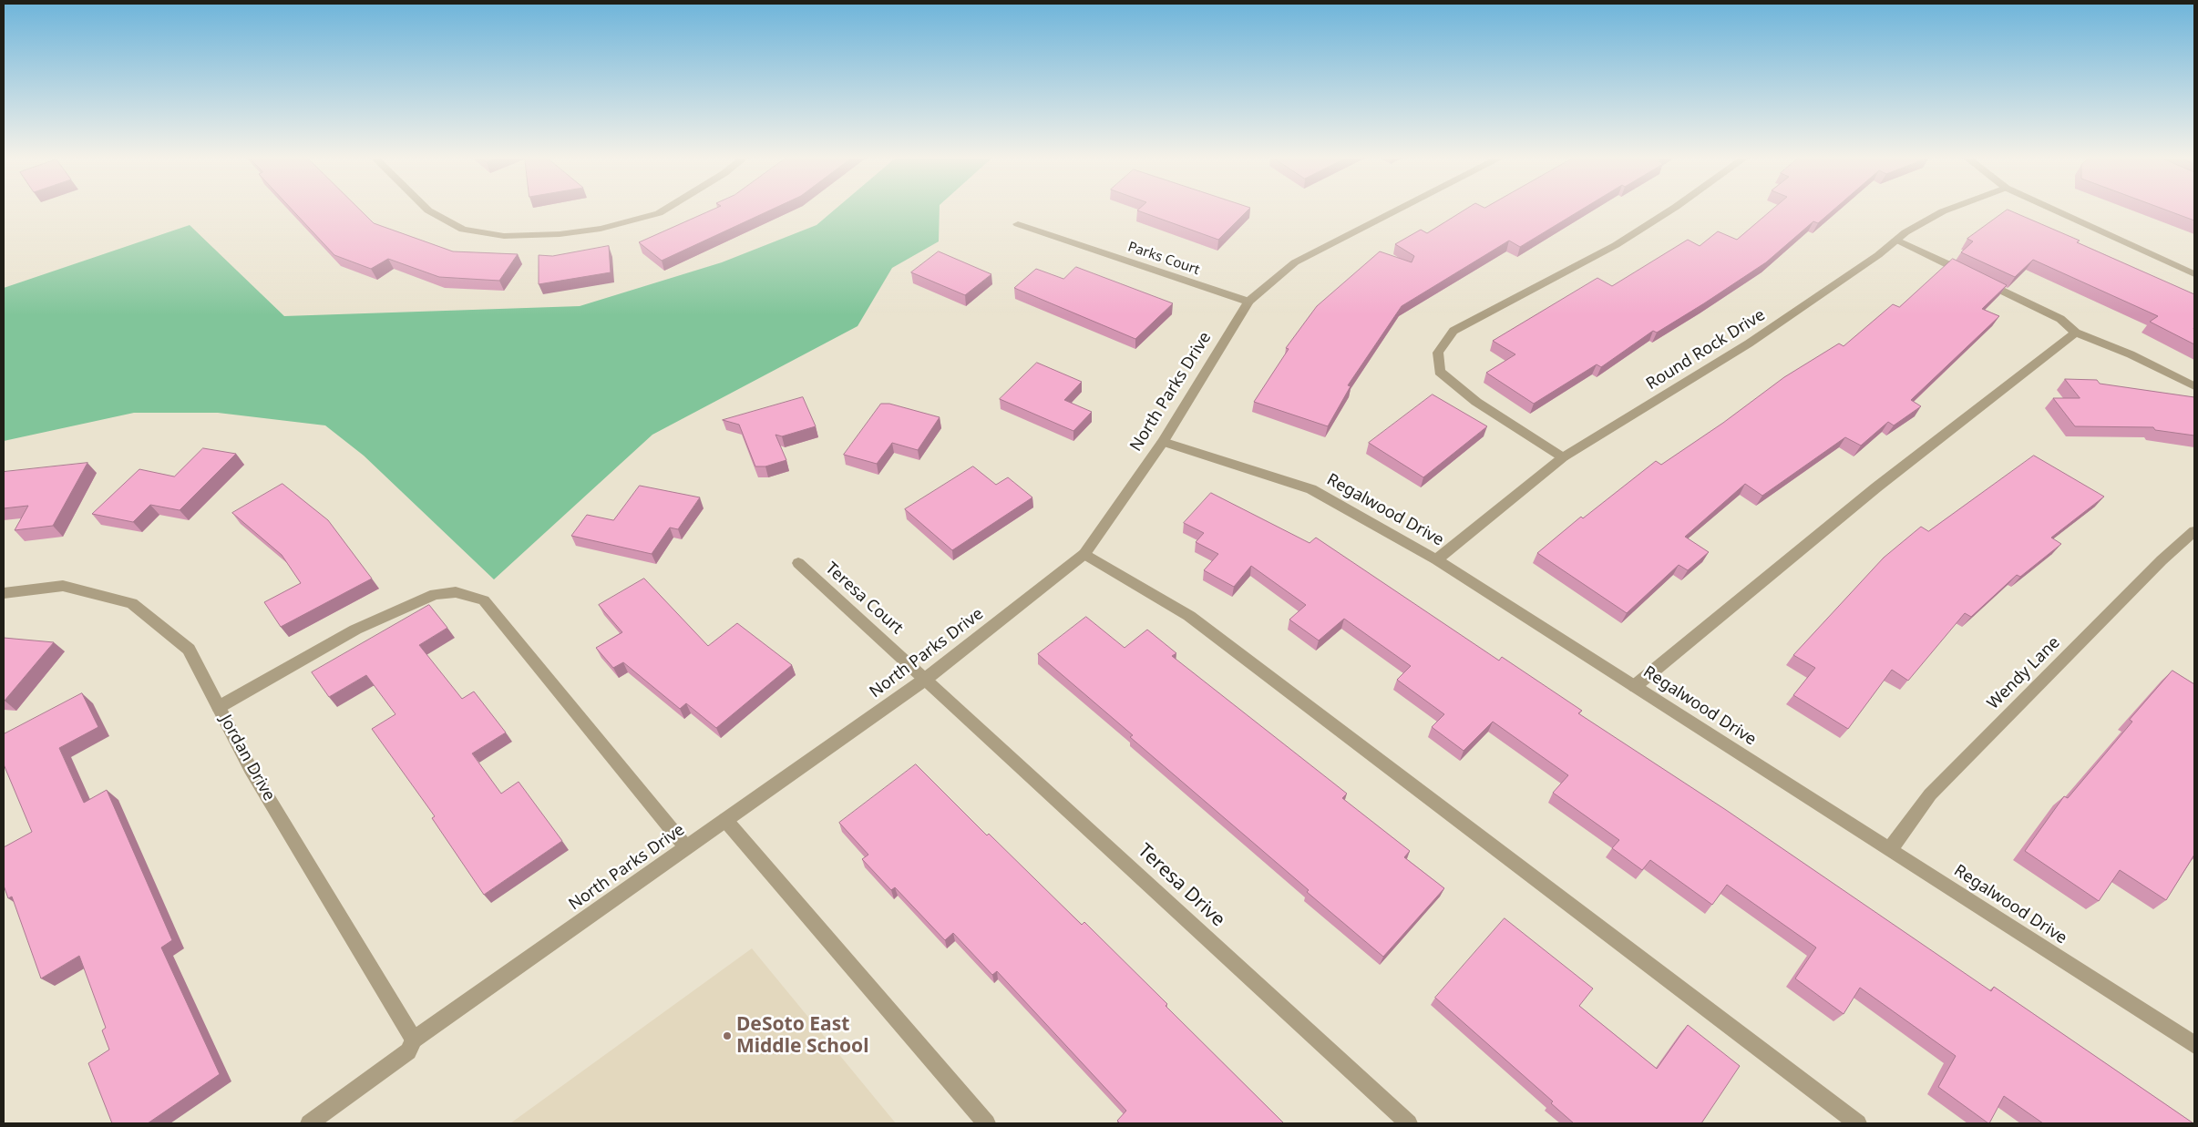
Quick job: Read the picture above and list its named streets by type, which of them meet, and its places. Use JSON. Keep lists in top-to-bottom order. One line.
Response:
{"streets":{"street":["Parks Court","Round Rock Drive","North Parks Drive","Regalwood Drive","Teresa Court","Wendy Lane","Jordan Drive","Teresa Drive"]},"crossings":[["Parks Court","North Parks Drive"],["Round Rock Drive","Regalwood Drive"],["North Parks Drive","Regalwood Drive"],["North Parks Drive","Teresa Court"],["North Parks Drive","Jordan Drive"],["North Parks Drive","Teresa Drive"],["Regalwood Drive","Wendy Lane"],["Teresa Court","Teresa Drive"]],"places":["DeSoto East Middle School"]}
